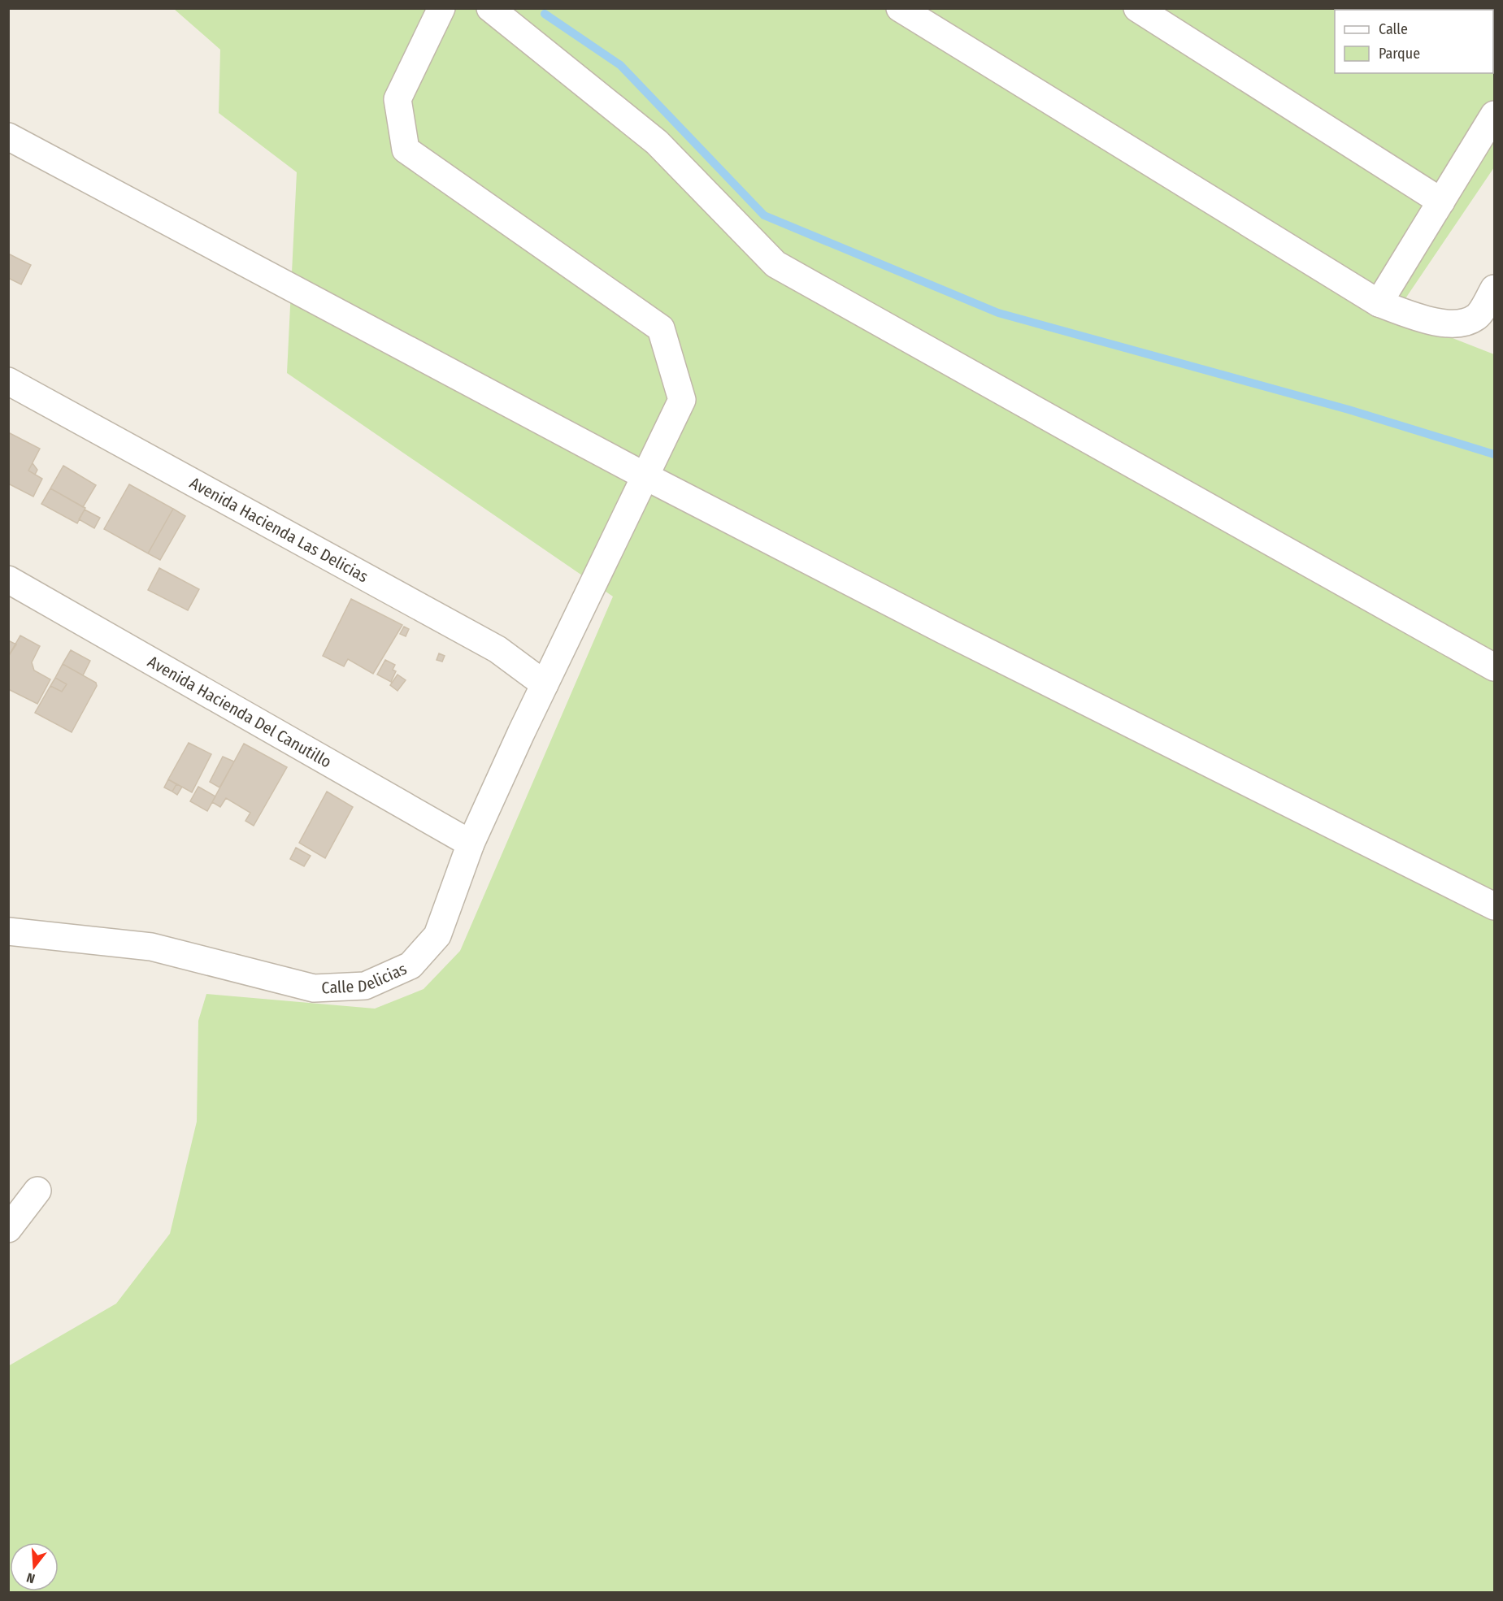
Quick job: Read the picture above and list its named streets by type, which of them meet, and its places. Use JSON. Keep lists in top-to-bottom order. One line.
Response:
{"streets":{"street":["Avenida Hacienda Las Delicias","Avenida Hacienda Del Canutillo","Calle Delicias"]},"crossings":[["Avenida Hacienda Las Delicias","Calle Delicias"],["Avenida Hacienda Del Canutillo","Calle Delicias"]],"legend":["Calle","Parque"],"north":"bottom"}
